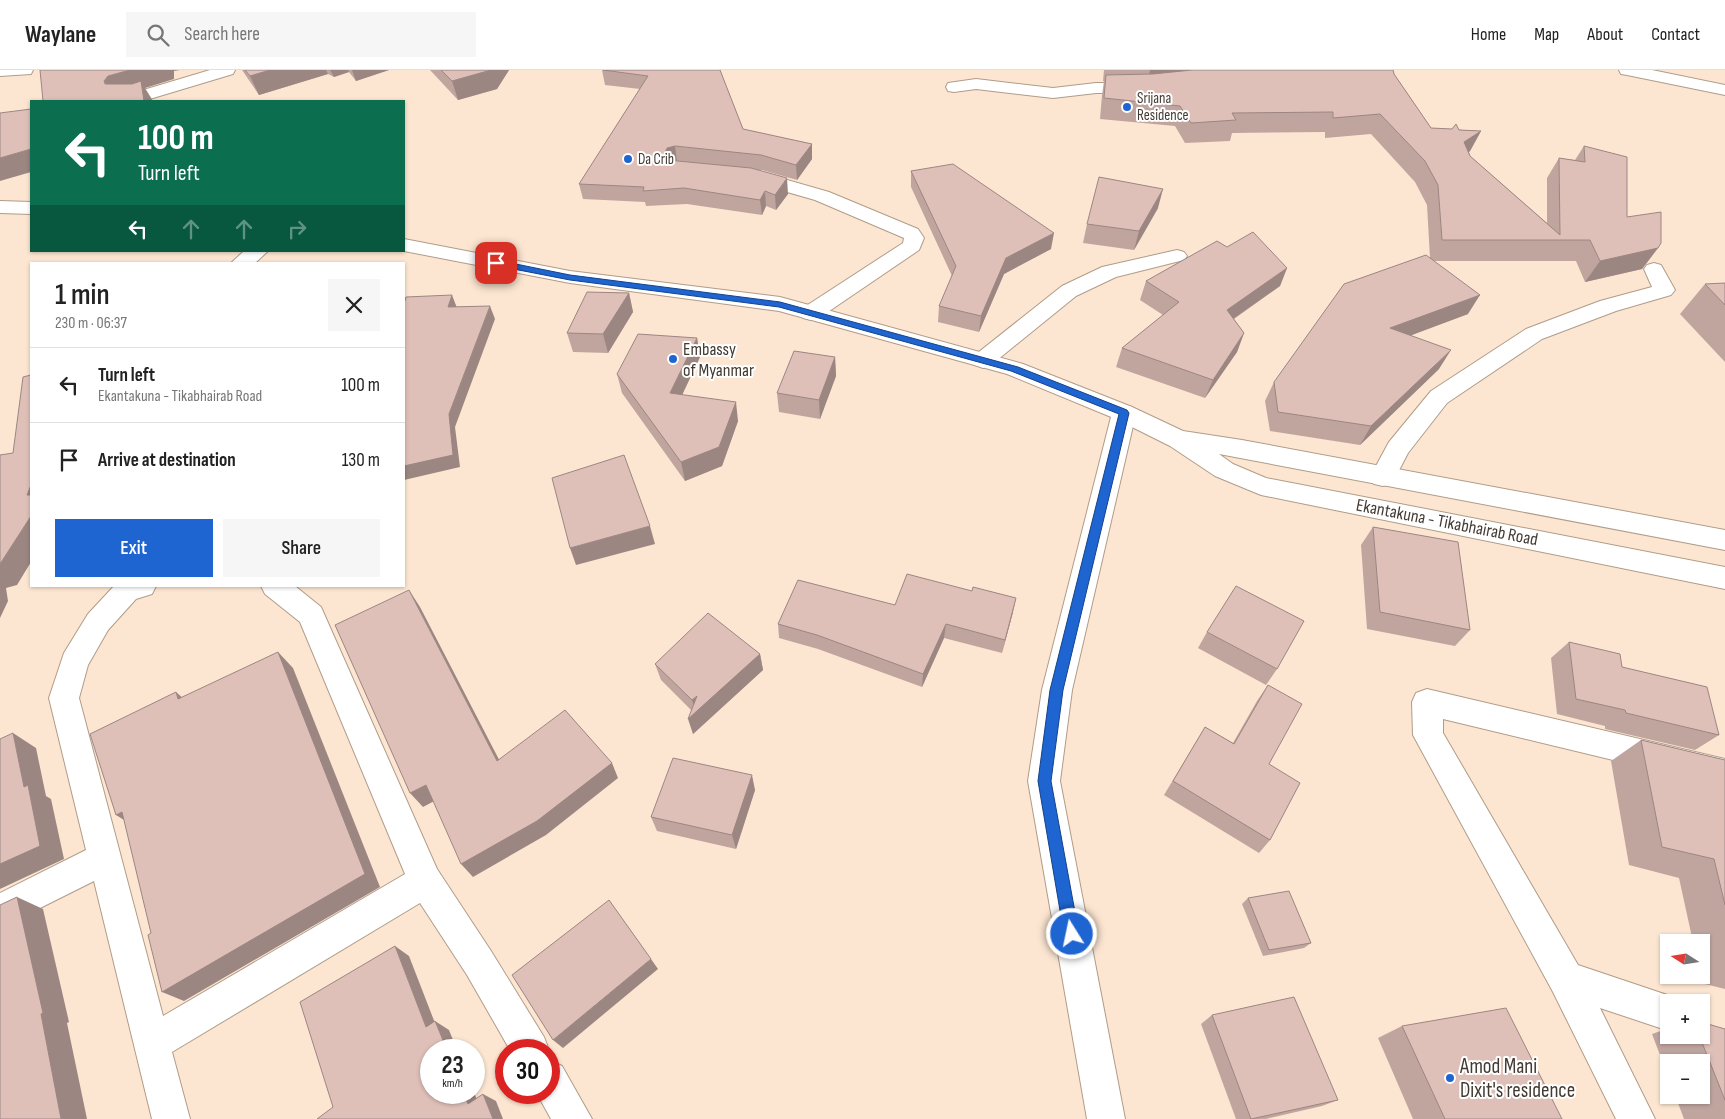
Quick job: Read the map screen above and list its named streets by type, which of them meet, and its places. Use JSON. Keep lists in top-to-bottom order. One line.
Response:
{"streets":{"street":["Ekantakuna - Tikabhairab Road"]},"places":["Srijana Residence","Da Crib","Embassy of Myanmar","Amod Mani Dixit's residence"],"north":"left","page":{"header":"Waylane","search":"Search here","nav":["Home","Map","About","Contact"],"turn":["100 m","Turn left"],"heading":["1 min","230 m · 06:37"],"list":[{"name":"Turn left","note":"Ekantakuna - Tikabhairab Road","value":"100 m"},{"name":"Arrive at destination","value":"130 m"}],"buttons":["Exit","Share"],"map_buttons":["+","−"],"speed":"23 km/h","limit":"30"}}
